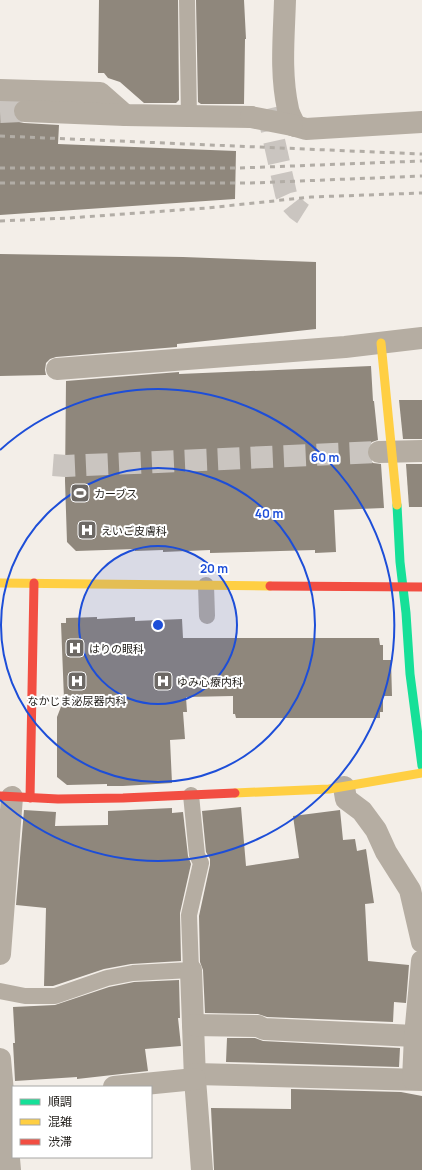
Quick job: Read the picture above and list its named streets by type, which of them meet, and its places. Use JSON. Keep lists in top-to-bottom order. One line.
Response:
{"places":{"sports":["カーブス"],"hospital":["えいご皮膚科","はりの眼科","なかじま泌尿器内科","ゆみ心療内科"]},"legend":["順調","混雑","渋滞"],"rings":["60 m","40 m","20 m"]}
